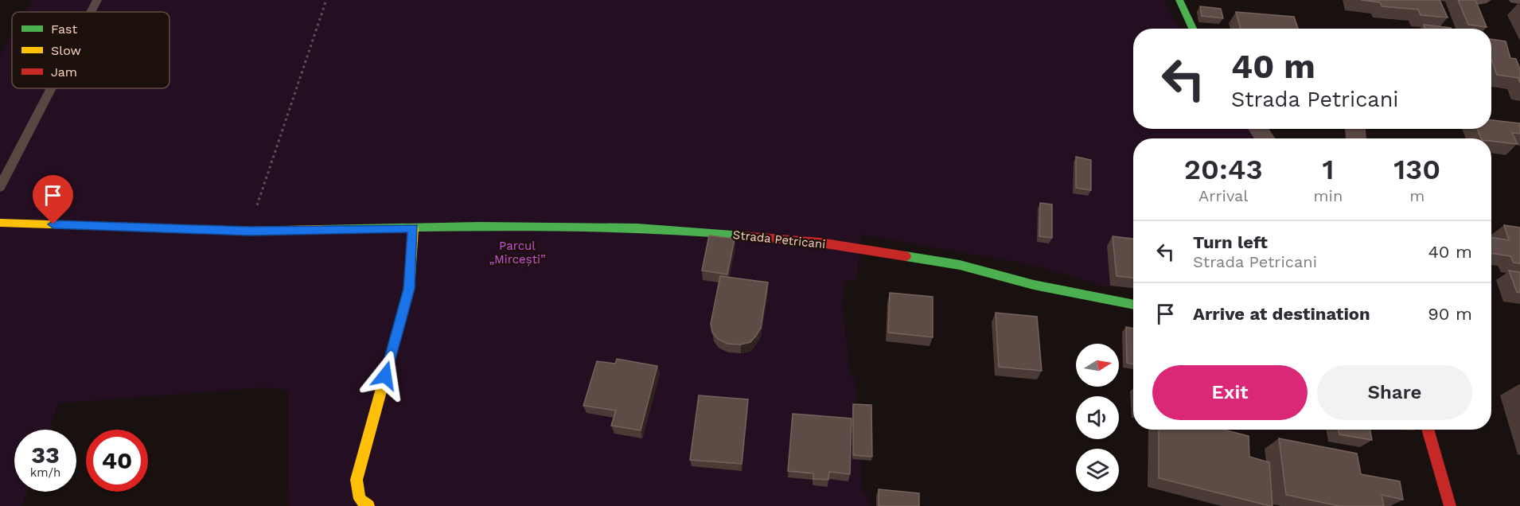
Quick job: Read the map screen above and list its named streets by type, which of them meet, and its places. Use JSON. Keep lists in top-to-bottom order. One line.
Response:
{"streets":{"street":["Strada Petricani"]},"parks":["Parcul „Mircești”"],"legend":["Fast","Slow","Jam"],"north":"right","page":{"turn":["40 m","Strada Petricani"],"eta":["20:43","Arrival","1","min","130","m"],"list":[{"name":"Turn left","note":"Strada Petricani","value":"40 m"},{"name":"Arrive at destination","value":"90 m"}],"buttons":["Exit","Share"],"speed":"33 km/h","limit":"40"}}
